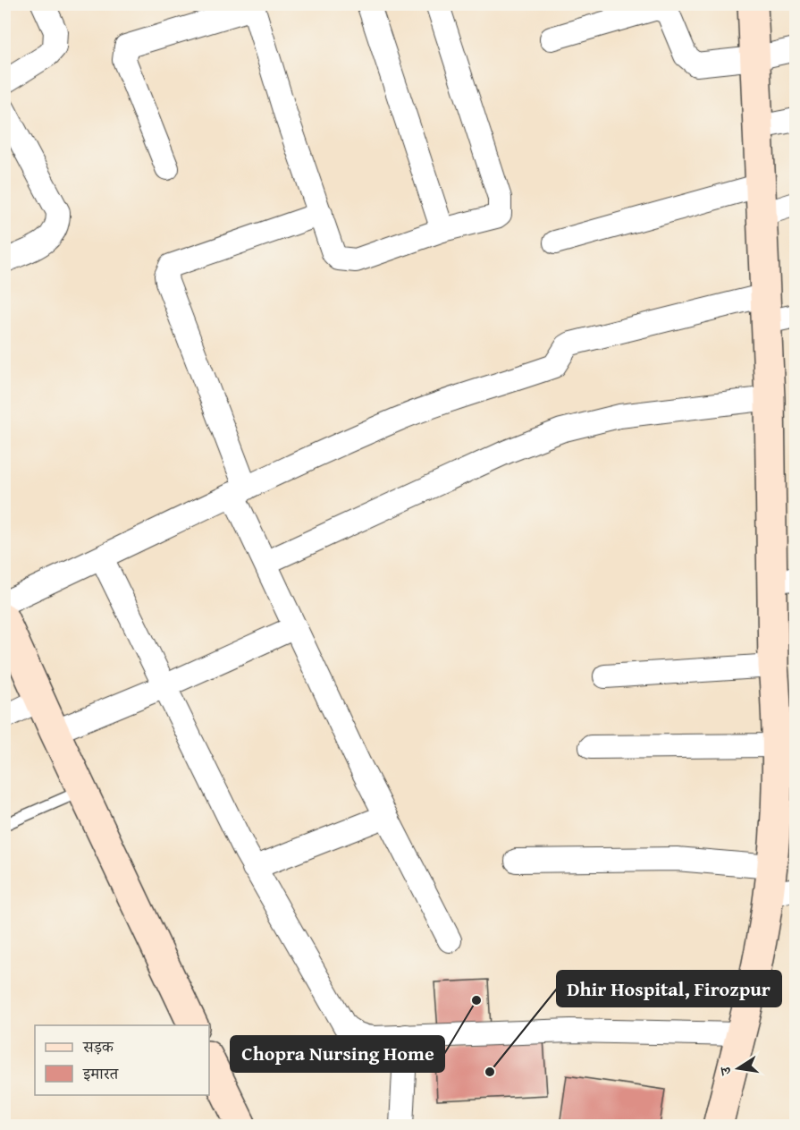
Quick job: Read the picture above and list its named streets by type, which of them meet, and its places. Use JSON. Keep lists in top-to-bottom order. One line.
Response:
{"places":["Chopra Nursing Home","Dhir Hospital, Firozpur"],"legend":["सड़क","इमारत"],"north":"left"}
